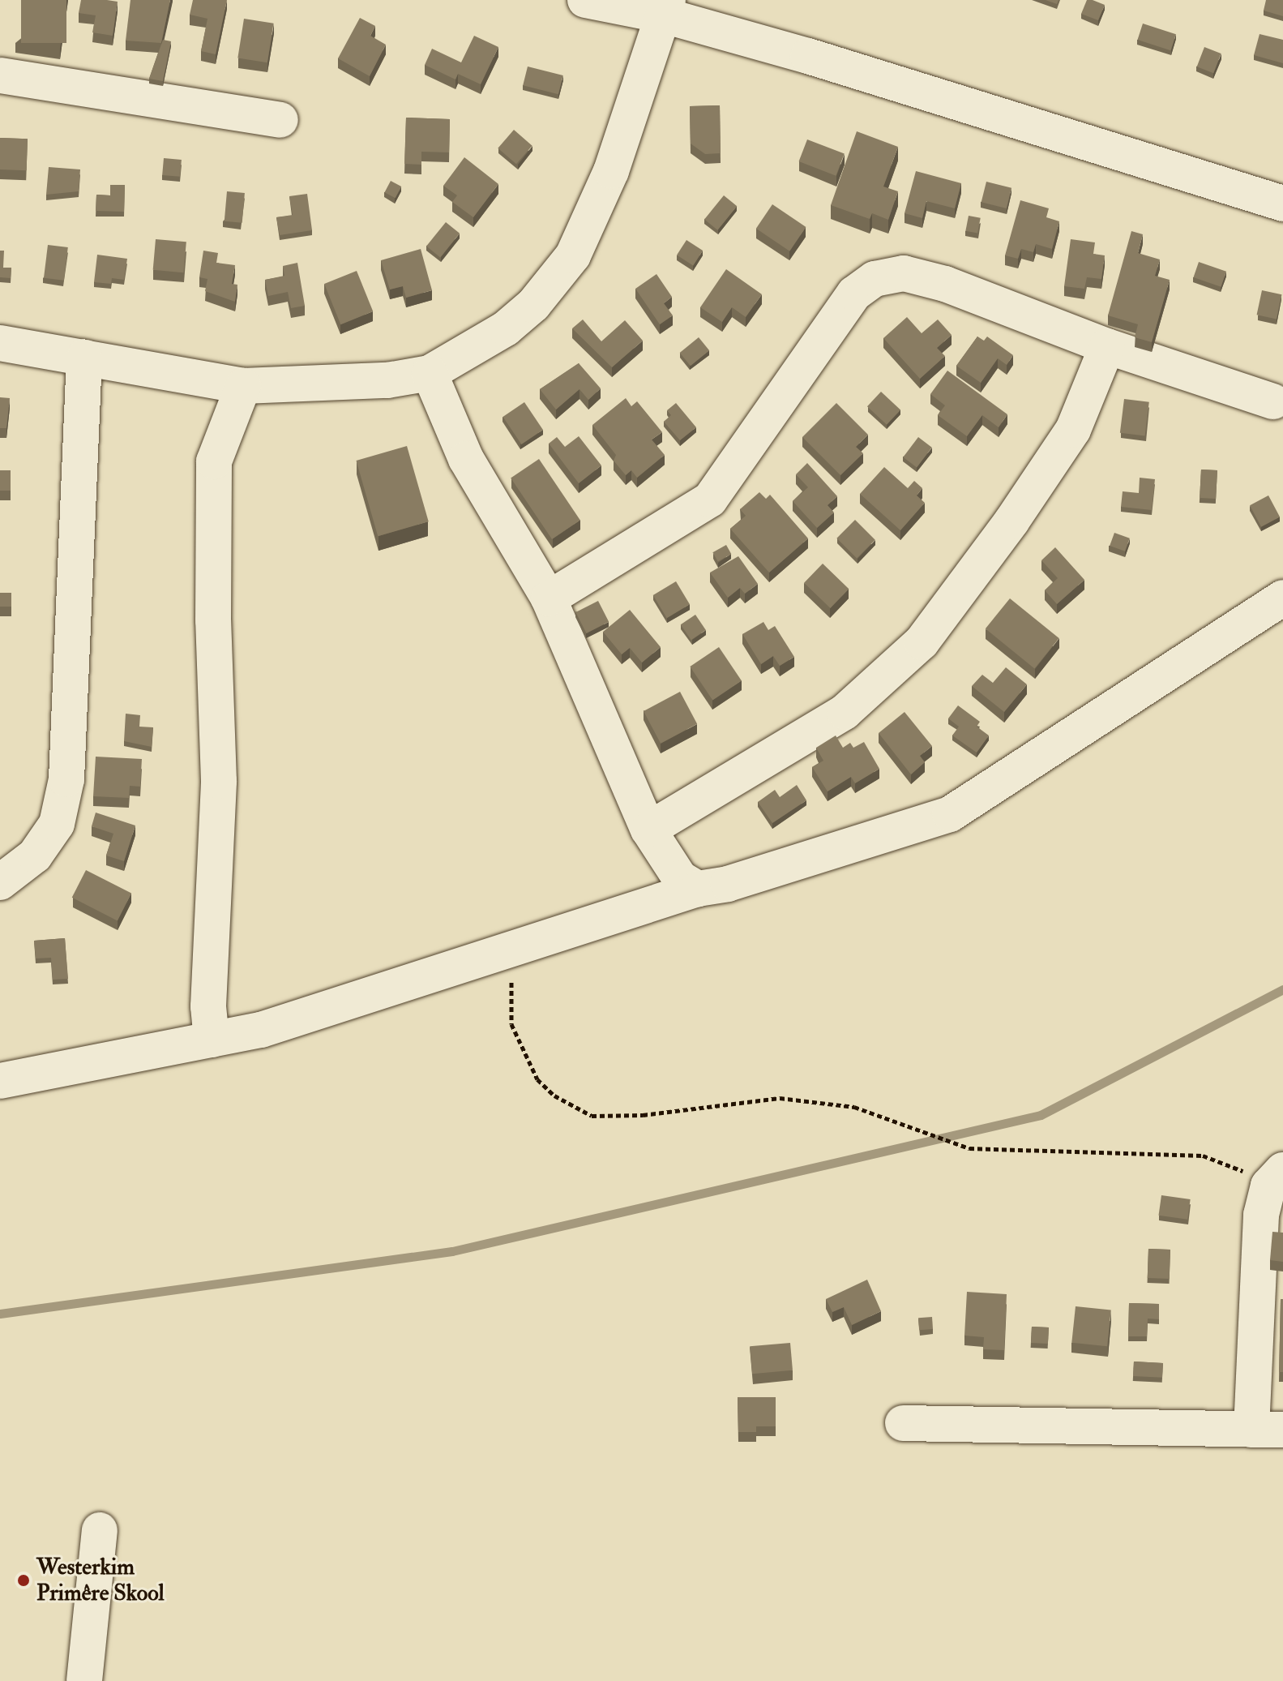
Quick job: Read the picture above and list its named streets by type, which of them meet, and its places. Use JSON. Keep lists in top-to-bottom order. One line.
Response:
{"places":["Westerkim Primêre Skool"]}
